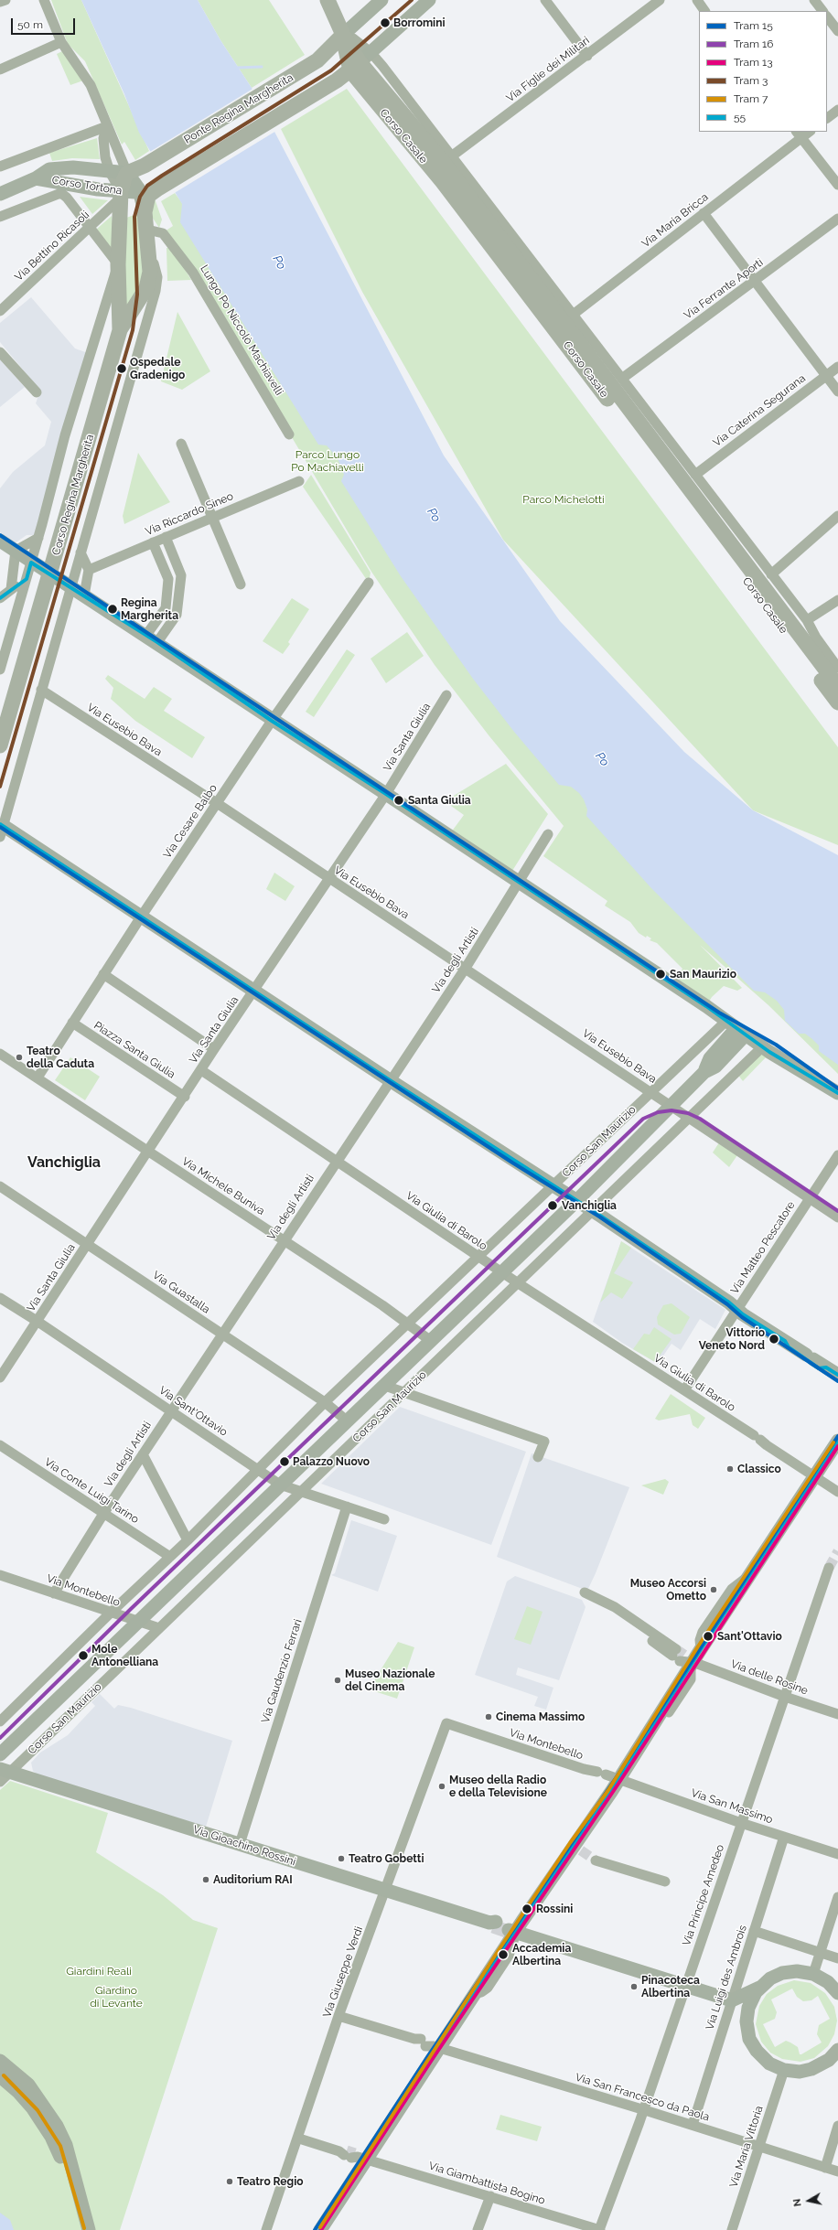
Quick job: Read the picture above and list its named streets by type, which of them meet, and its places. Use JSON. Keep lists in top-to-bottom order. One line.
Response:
{"streets":{"main road":["Ponte Regina Margherita","Corso Casale","Corso Regina Margherita"],"street":["Via Figlie dei Militari","Corso Tortona","Via Maria Bricca","Via Bettino Ricasoli","Via Ferrante Aporti","Lungo Po Niccolò Machiavelli","Via Caterina Segurana","Via Riccardo Sineo","Via Eusebio Bava","Via Santa Giulia","Via Cesare Balbo","Via degli Artisti","Piazza Santa Giulia","Corso San Maurizio","Via Michele Buniva","Via Giulia di Barolo","Via Matteo Pescatore","Via Guastalla","Via Sant'Ottavio","Via Conte Luigi Tarino","Via Montebello","Via Gaudenzio Ferrari","Via delle Rosine","Via San Massimo","Via Gioachino Rossini","Via Principe Amedeo","Via Giuseppe Verdi","Via Luigi des Ambrois","Via San Francesco da Paola","Via Maria Vittoria","Via Giambattista Bogino"]},"crossings":[["Via Figlie dei Militari","Corso Casale"],["Ponte Regina Margherita","Corso Casale"],["Ponte Regina Margherita","Corso Tortona"],["Ponte Regina Margherita","Corso Regina Margherita"],["Corso Casale","Via Maria Bricca"],["Corso Casale","Via Ferrante Aporti"],["Corso Casale","Via Caterina Segurana"],["Corso Tortona","Via Bettino Ricasoli"],["Corso Tortona","Corso Regina Margherita"],["Via Bettino Ricasoli","Corso Regina Margherita"],["Lungo Po Niccolò Machiavelli","Corso Regina Margherita"],["Corso Regina Margherita","Via Eusebio Bava"],["Via Eusebio Bava","Via Santa Giulia"],["Via Eusebio Bava","Via Cesare Balbo"],["Via Eusebio Bava","Via degli Artisti"],["Via Eusebio Bava","Corso San Maurizio"],["Via Eusebio Bava","Via Matteo Pescatore"],["Via Santa Giulia","Piazza Santa Giulia"],["Via Santa Giulia","Via Michele Buniva"],["Via Santa Giulia","Via Giulia di Barolo"],["Via Santa Giulia","Via Guastalla"],["Via Santa Giulia","Via Sant'Ottavio"],["Via Cesare Balbo","Piazza Santa Giulia"],["Via Cesare Balbo","Via Michele Buniva"],["Via degli Artisti","Via Michele Buniva"],["Via degli Artisti","Via Giulia di Barolo"],["Via degli Artisti","Via Guastalla"],["Via degli Artisti","Via Sant'Ottavio"],["Via degli Artisti","Via Conte Luigi Tarino"],["Via degli Artisti","Via Montebello"],["Corso San Maurizio","Via Michele Buniva"],["Corso San Maurizio","Via Giulia di Barolo"],["Corso San Maurizio","Via Guastalla"],["Corso San Maurizio","Via Sant'Ottavio"],["Corso San Maurizio","Via Conte Luigi Tarino"],["Corso San Maurizio","Via Montebello"],["Corso San Maurizio","Via Gioachino Rossini"],["Via Giulia di Barolo","Via Matteo Pescatore"],["Via Sant'Ottavio","Via Gaudenzio Ferrari"],["Via Montebello","Via San Massimo"],["Via Montebello","Via Giuseppe Verdi"],["Via Gaudenzio Ferrari","Via Gioachino Rossini"],["Via delle Rosine","Via Principe Amedeo"],["Via San Massimo","Via Principe Amedeo"],["Via San Massimo","Via Luigi des Ambrois"],["Via Gioachino Rossini","Via Principe Amedeo"],["Via Gioachino Rossini","Via Giuseppe Verdi"],["Via Gioachino Rossini","Via Luigi des Ambrois"],["Via Principe Amedeo","Via San Francesco da Paola"],["Via Principe Amedeo","Via Giambattista Bogino"],["Via Giuseppe Verdi","Via San Francesco da Paola"],["Via Giuseppe Verdi","Via Giambattista Bogino"],["Via Luigi des Ambrois","Via San Francesco da Paola"],["Via San Francesco da Paola","Via Maria Vittoria"]],"districts":["Vanchiglia"],"water":["Po"],"parks":["Parco Lungo Po Machiavelli","Parco Michelotti","Giardini Reali","Giardino di Levante"],"places":["Borromini","Ospedale Gradenigo","Regina Margherita","Santa Giulia","San Maurizio","Teatro della Caduta","Vanchiglia","Vittorio Veneto Nord","Palazzo Nuovo","Classico","Museo Accorsi Ometto","Sant'Ottavio","Mole Antonelliana","Museo Nazionale del Cinema","Cinema Massimo","Museo della Radio e della Televisione","Teatro Gobetti","Auditorium RAI","Rossini","Accademia Albertina","Pinacoteca Albertina","Teatro Regio"],"lines":["tram line 3","tram line 15","transit line 55","tram line 16","tram line 7","tram line 13"],"legend":["Tram 15","Tram 16","Tram 13","Tram 3","Tram 7","55"],"scale_bar":"50 m","north":"left"}
